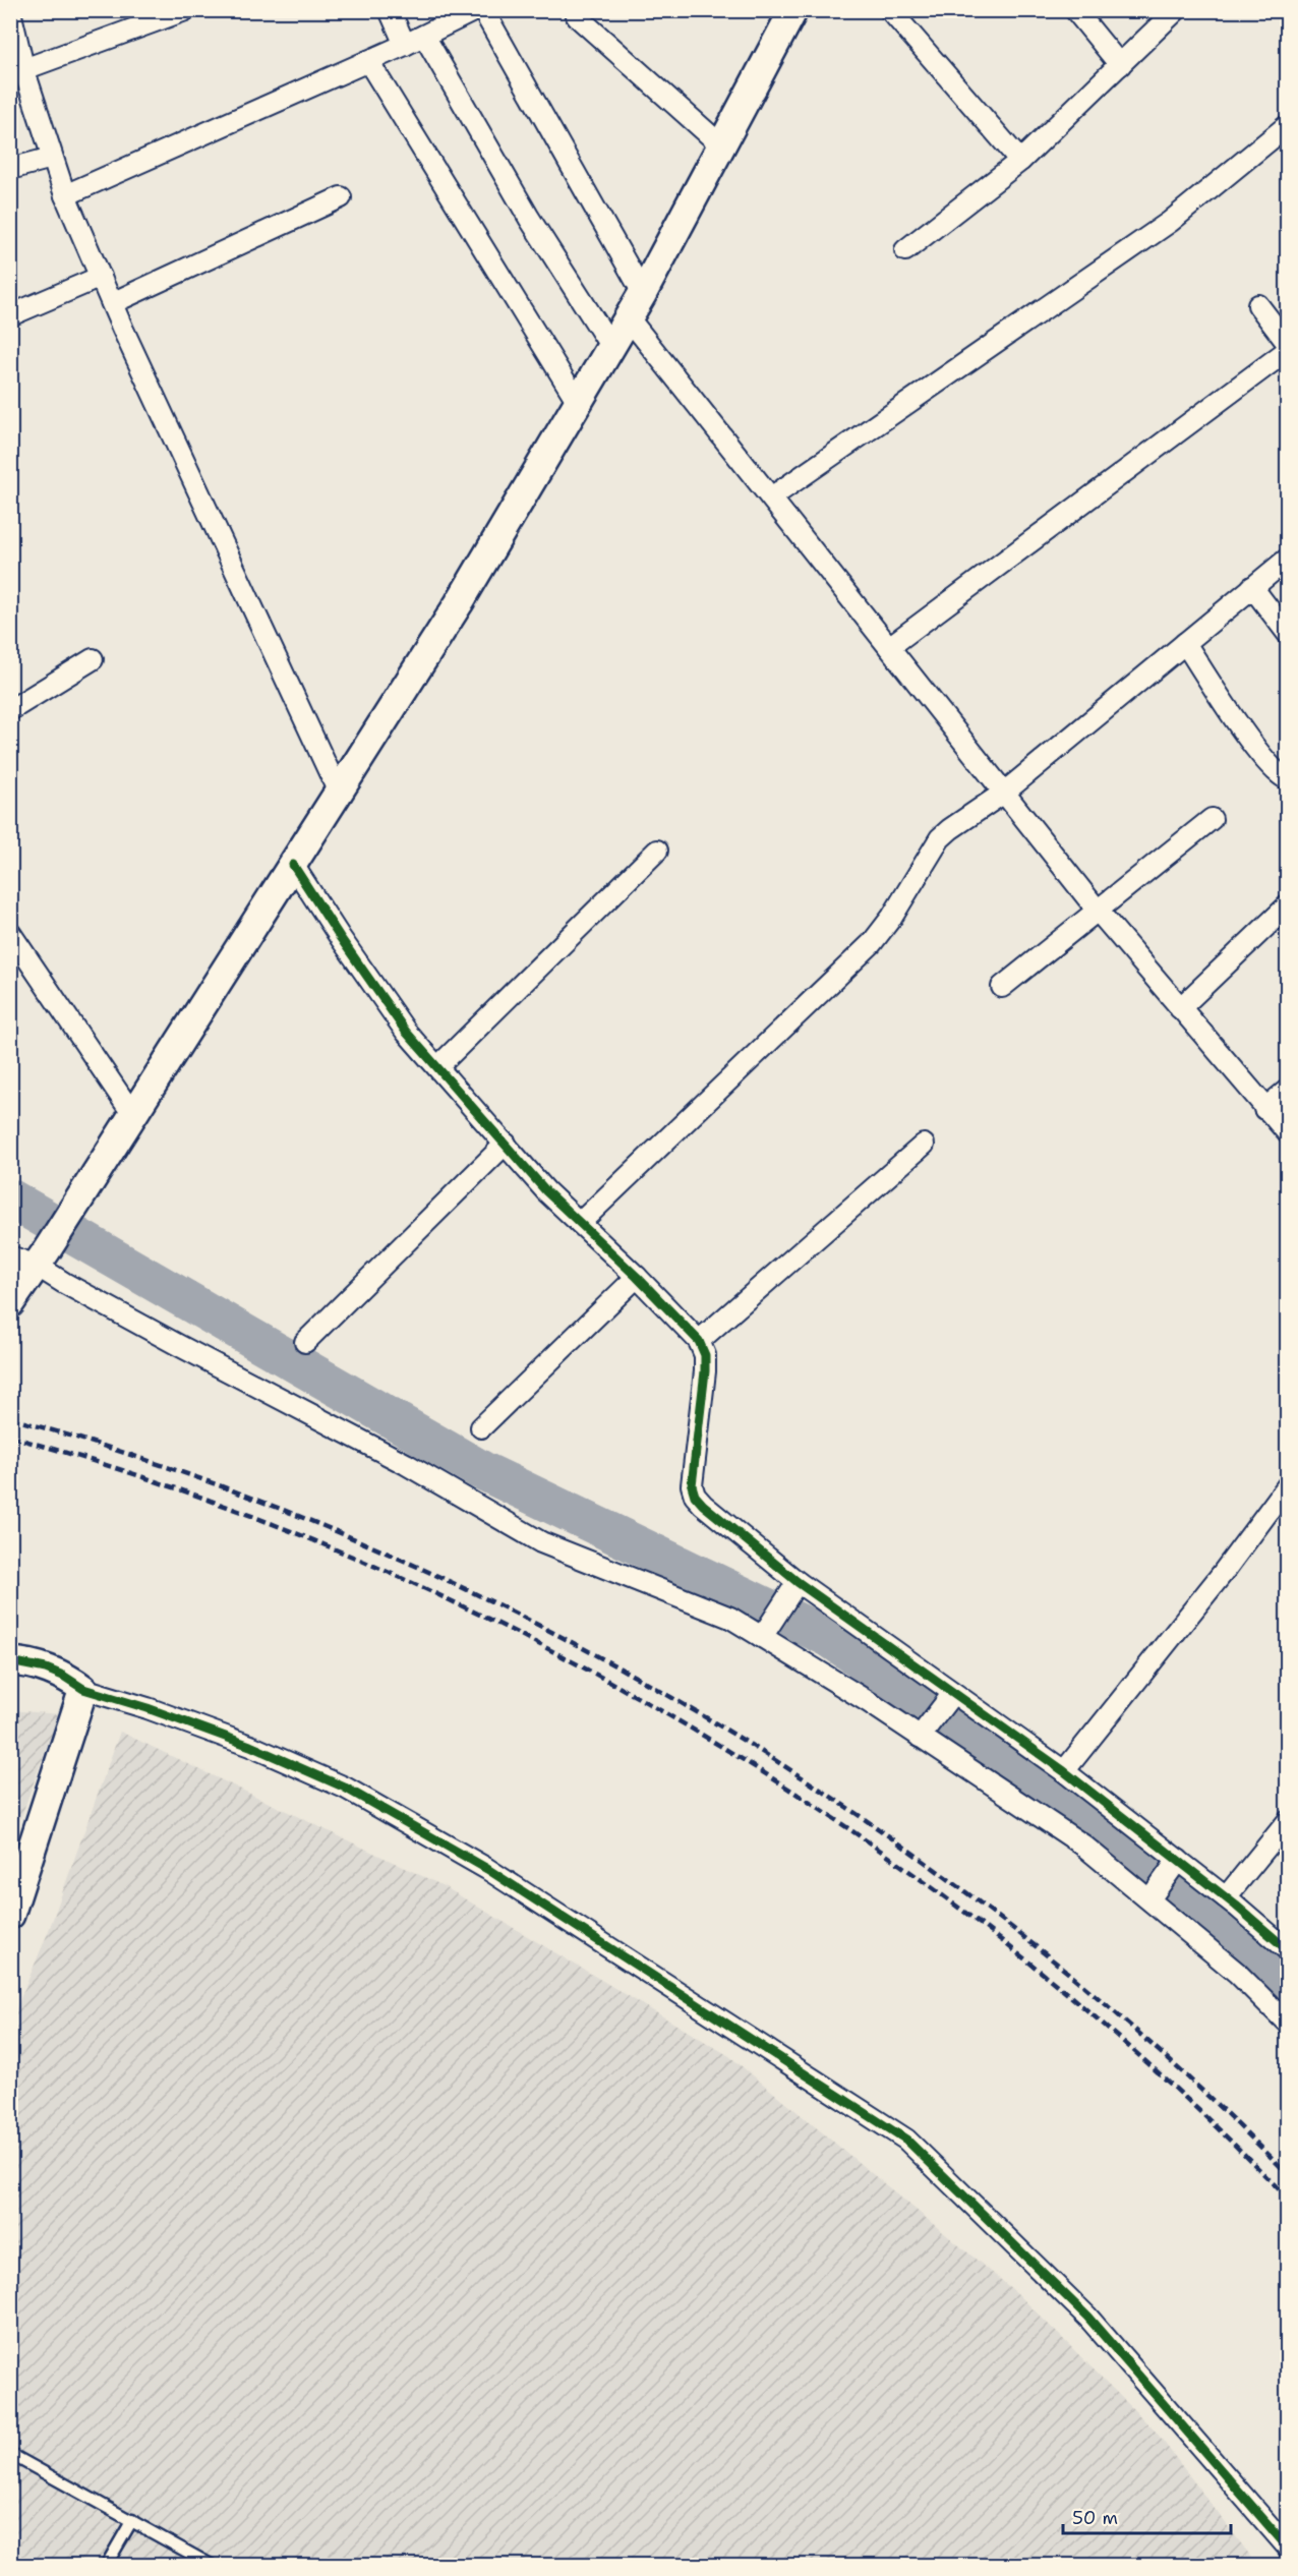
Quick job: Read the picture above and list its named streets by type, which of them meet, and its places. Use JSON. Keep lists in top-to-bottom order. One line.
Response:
{"scale_bar":"50 m"}
